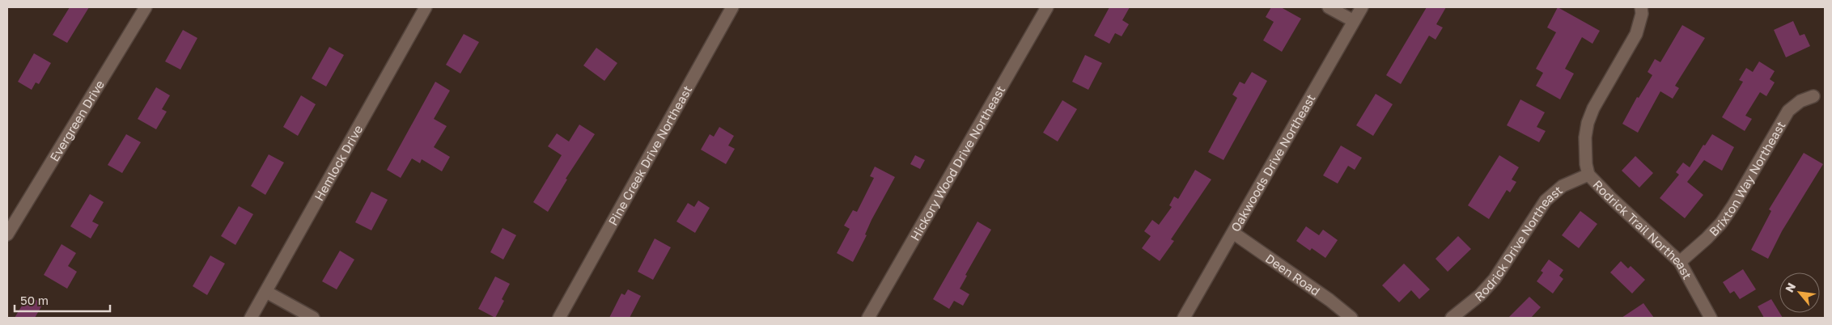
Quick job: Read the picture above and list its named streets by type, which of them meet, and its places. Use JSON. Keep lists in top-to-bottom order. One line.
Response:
{"streets":{"street":["Evergreen Drive","Pine Creek Drive Northeast","Hemlock Drive","Hickory Wood Drive Northeast","Oakwoods Drive Northeast","Brixton Way Northeast","Rodrick Trail Northeast","Rodrick Drive Northeast","Deen Road"]},"crossings":[["Oakwoods Drive Northeast","Deen Road"],["Brixton Way Northeast","Rodrick Trail Northeast"],["Rodrick Trail Northeast","Rodrick Drive Northeast"]],"scale_bar":"50 m","north":"top left"}
